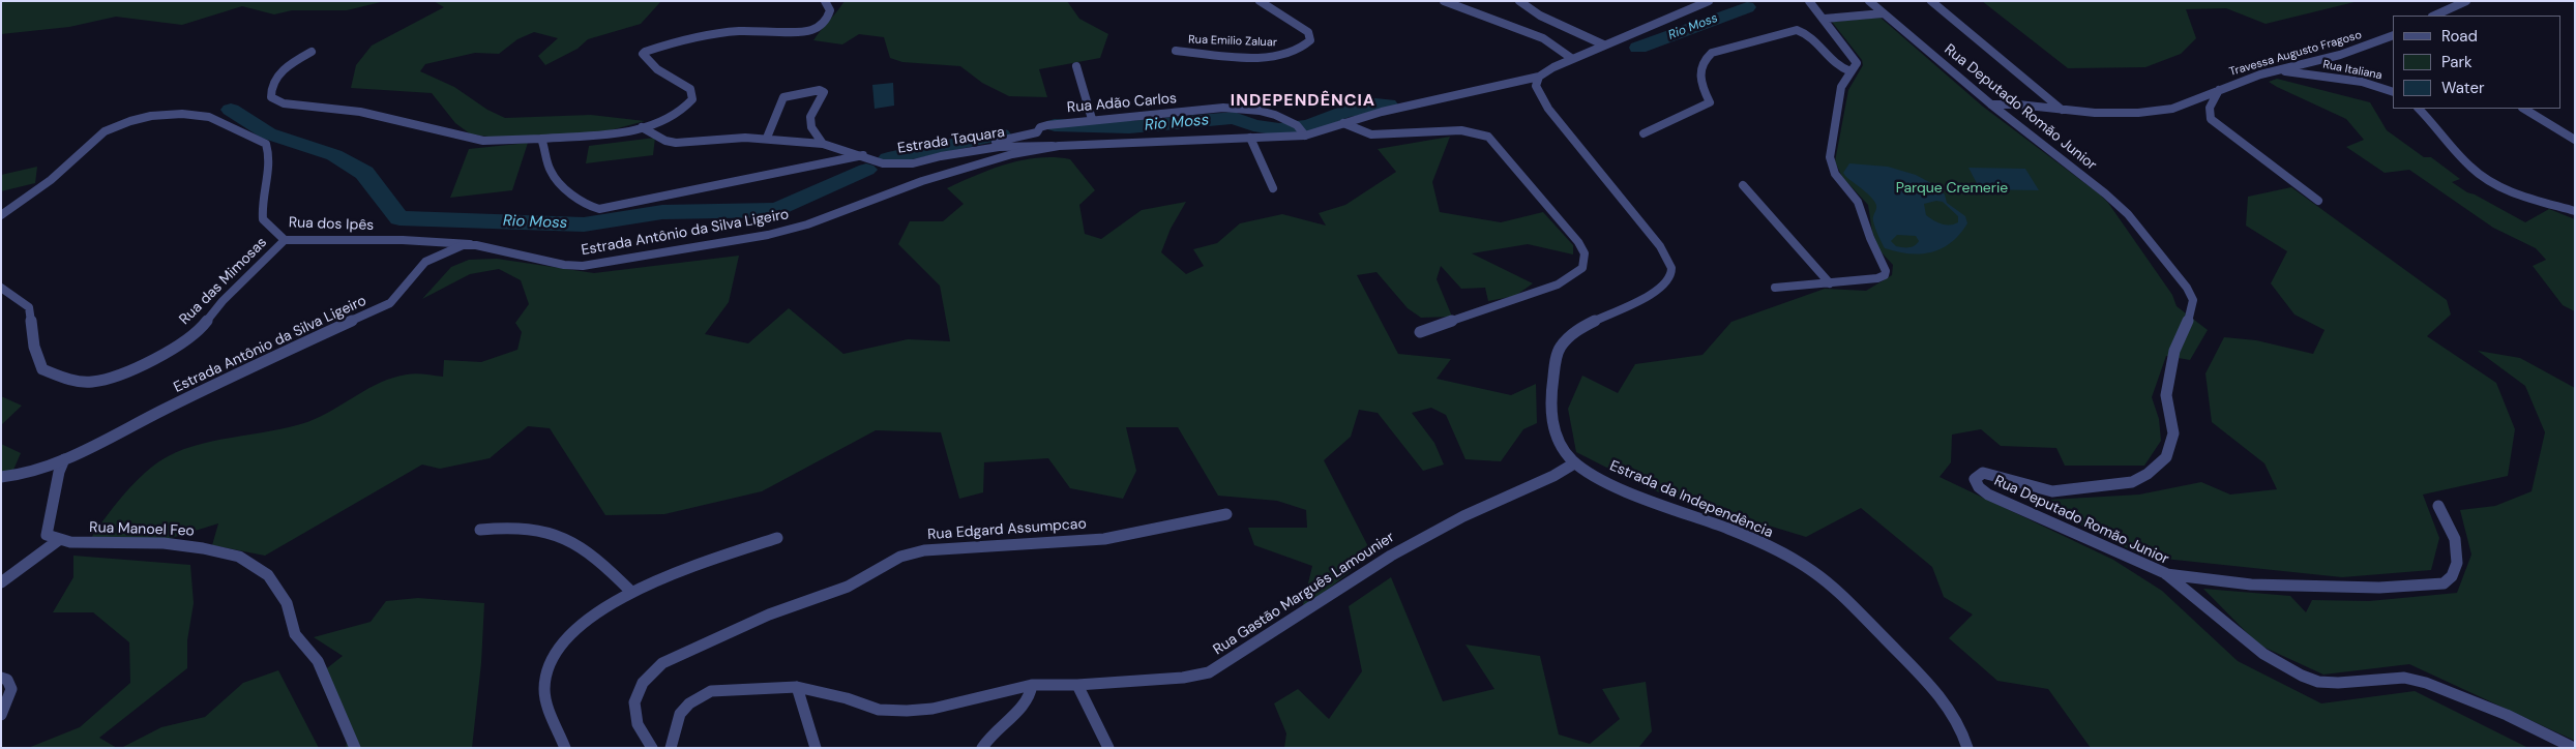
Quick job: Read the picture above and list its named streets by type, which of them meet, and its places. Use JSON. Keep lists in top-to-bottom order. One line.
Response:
{"streets":{"street":["Rua Emilio Zaluar","Travessa Augusto Fragoso","Rua Italiana","Rua Adão Carlos","Rua Deputado Romão Junior","Estrada Taquara","Rua dos Ipês","Estrada Antônio da Silva Ligeiro","Rua das Mimosas","Estrada da Independência","Rua Manoel Feo","Rua Edgard Assumpcao","Rua Gastão Marguês Lamounier"]},"crossings":[["Travessa Augusto Fragoso","Rua Italiana"],["Travessa Augusto Fragoso","Rua Deputado Romão Junior"],["Rua Adão Carlos","Estrada Taquara"],["Rua Adão Carlos","Estrada Antônio da Silva Ligeiro"],["Estrada Taquara","Estrada Antônio da Silva Ligeiro"],["Rua dos Ipês","Estrada Antônio da Silva Ligeiro"],["Rua dos Ipês","Rua das Mimosas"],["Estrada Antônio da Silva Ligeiro","Estrada da Independência"],["Estrada da Independência","Rua Gastão Marguês Lamounier"]],"districts":["INDEPENDÊNCIA"],"water":["Rio Moss"],"parks":["Parque Cremerie"],"legend":["Road","Park","Water"]}
